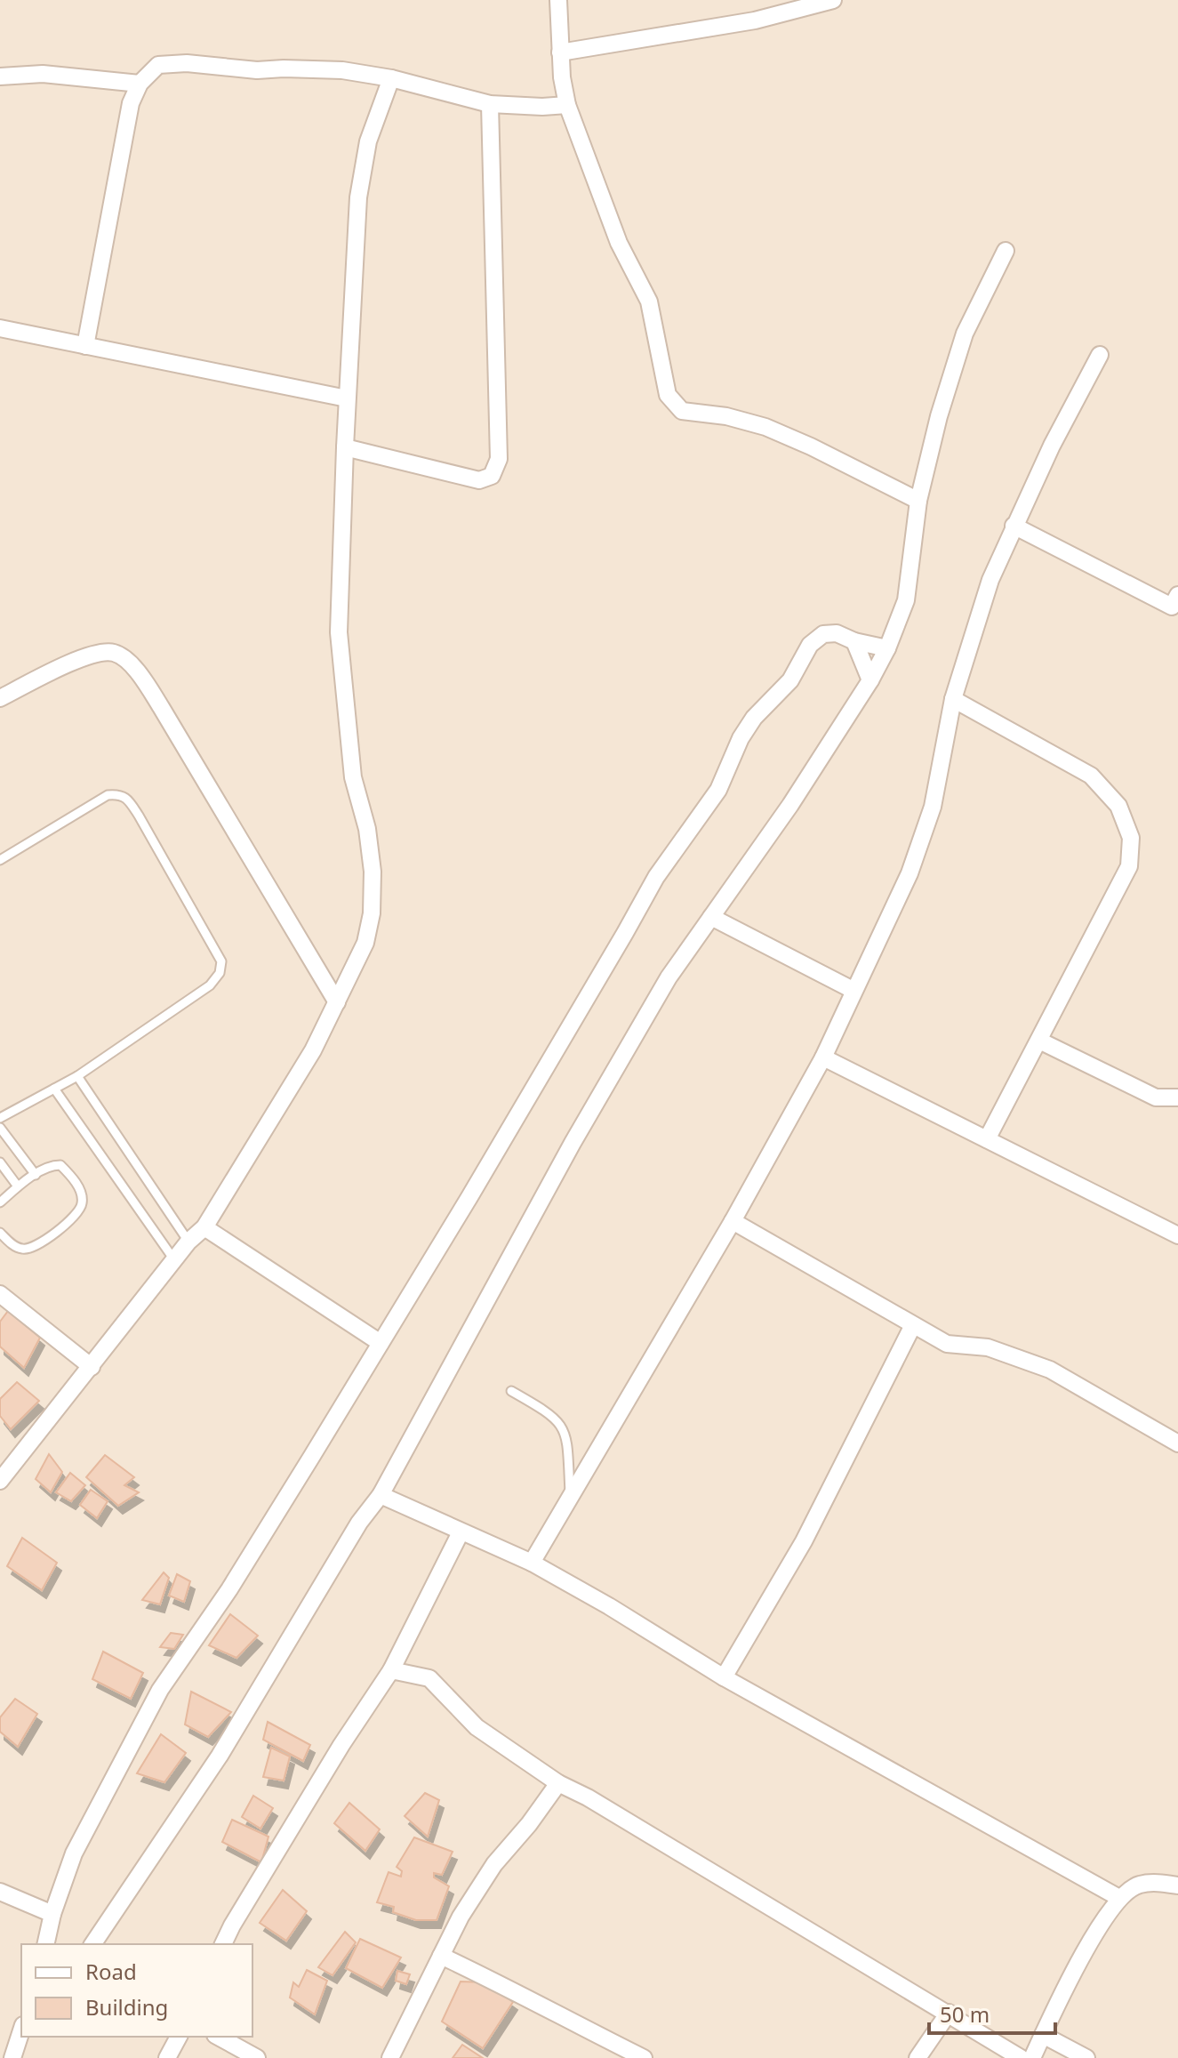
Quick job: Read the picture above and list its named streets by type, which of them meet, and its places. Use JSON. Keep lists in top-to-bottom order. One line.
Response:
{"legend":["Road","Building"],"scale_bar":"50 m"}
